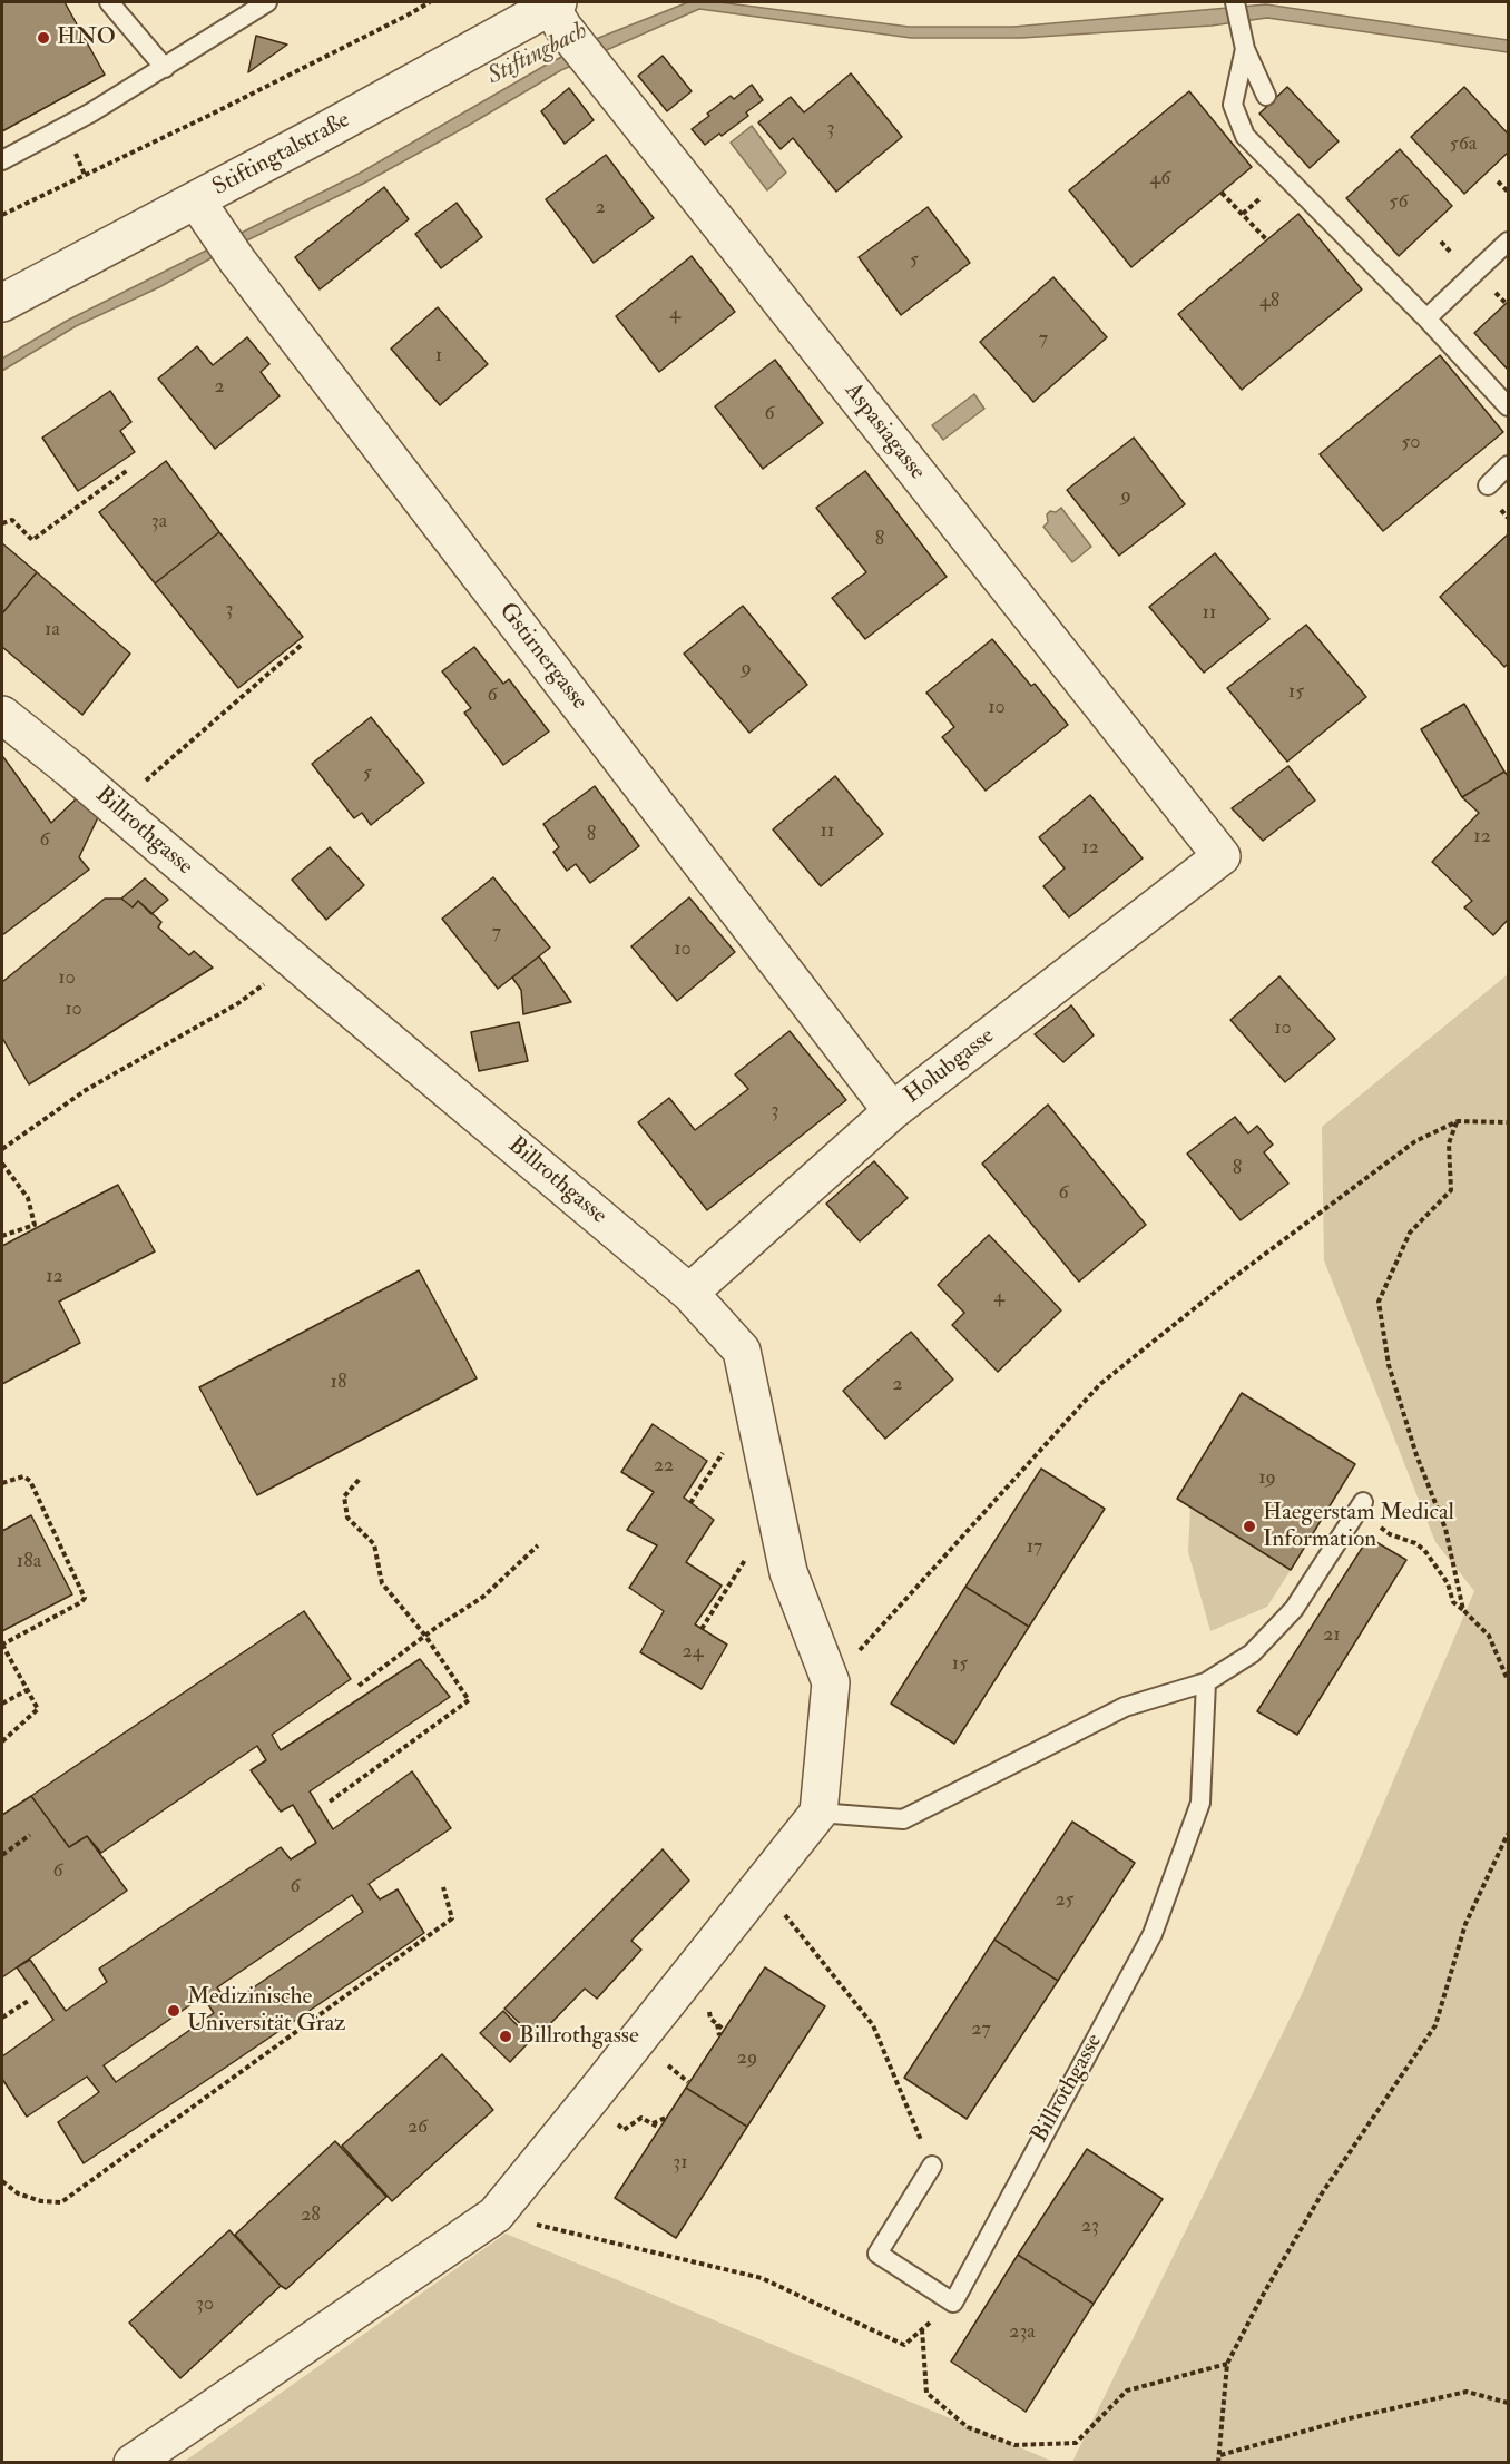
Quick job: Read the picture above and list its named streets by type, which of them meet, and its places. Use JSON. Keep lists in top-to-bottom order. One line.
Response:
{"streets":{"street":["Stiftingtalstraße","Aspasiagasse","Gstirnergasse","Billrothgasse","Holubgasse"]},"crossings":[["Stiftingtalstraße","Aspasiagasse"],["Stiftingtalstraße","Gstirnergasse"],["Aspasiagasse","Holubgasse"],["Gstirnergasse","Holubgasse"],["Billrothgasse","Holubgasse"]],"water":["Stiftingbach"],"places":["HNO","Haegerstam Medical Information","Medizinische Universität Graz","Billrothgasse"],"house_numbers":["3","56a","46","56","2","5","48","4","7","1","2","6","50","9","3a","8","3","11","1a","9","15","6","10","5","11","8","12","6","12","7","10","10","10","10","3","8","6","12","4","18","2","22","19","17","18a","21","24","15","6","6","25","27","29","26","31","28","23","30","23a"]}
